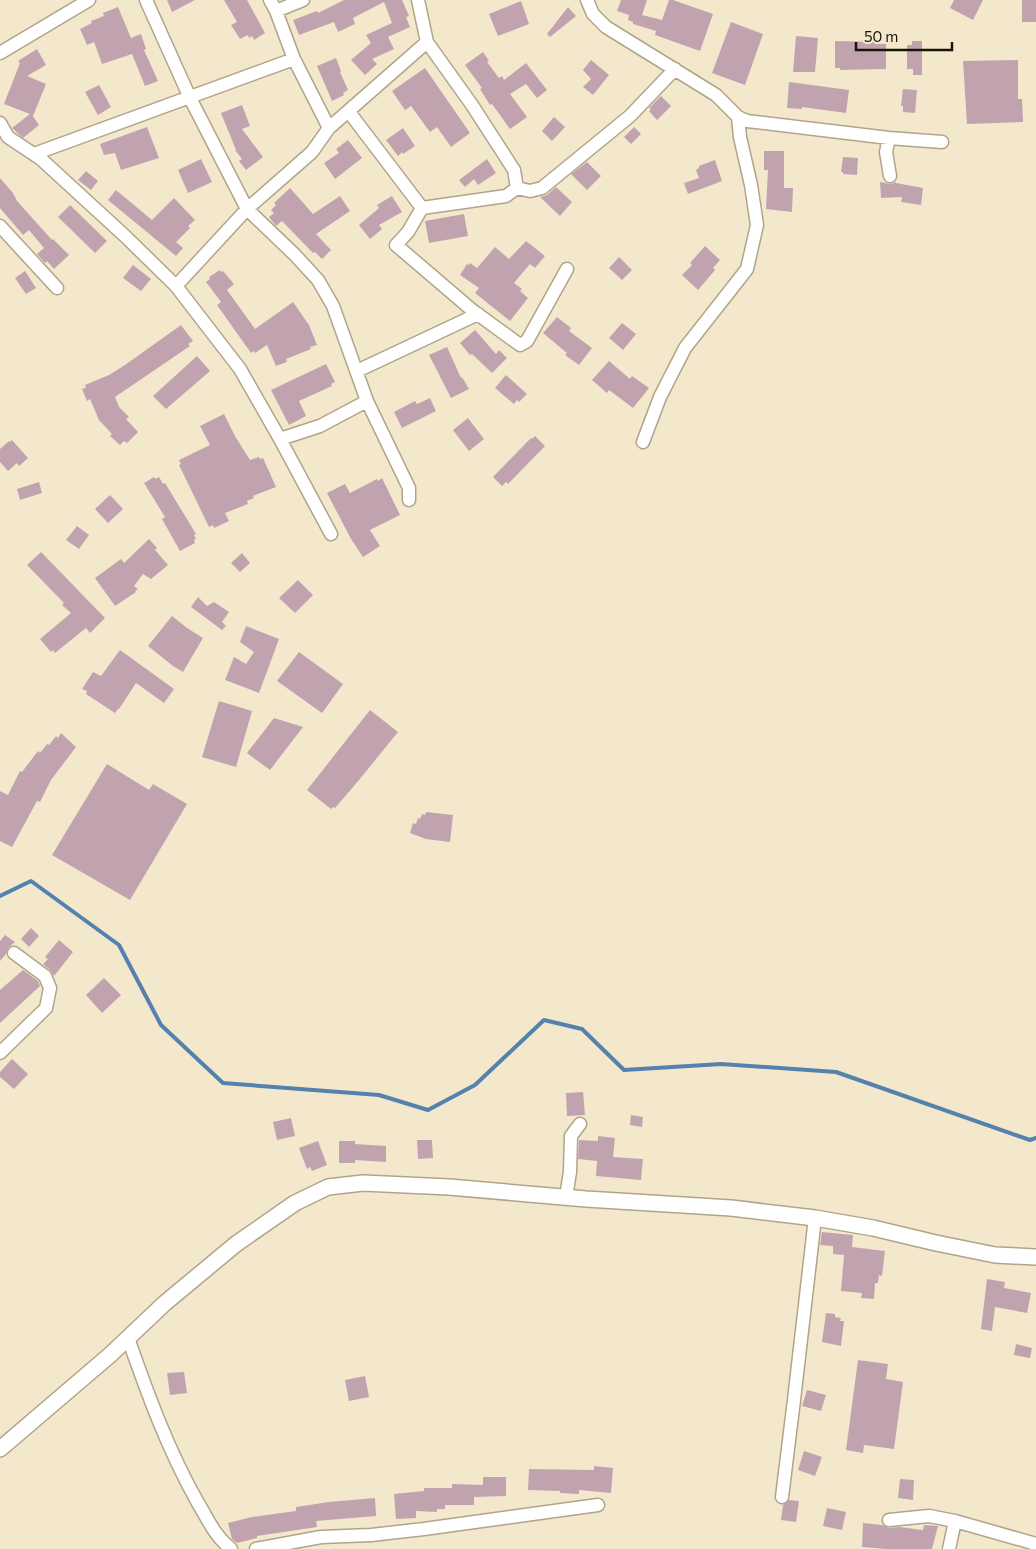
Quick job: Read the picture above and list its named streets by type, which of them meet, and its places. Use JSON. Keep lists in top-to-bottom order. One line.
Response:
{"scale_bar":"50 m"}
